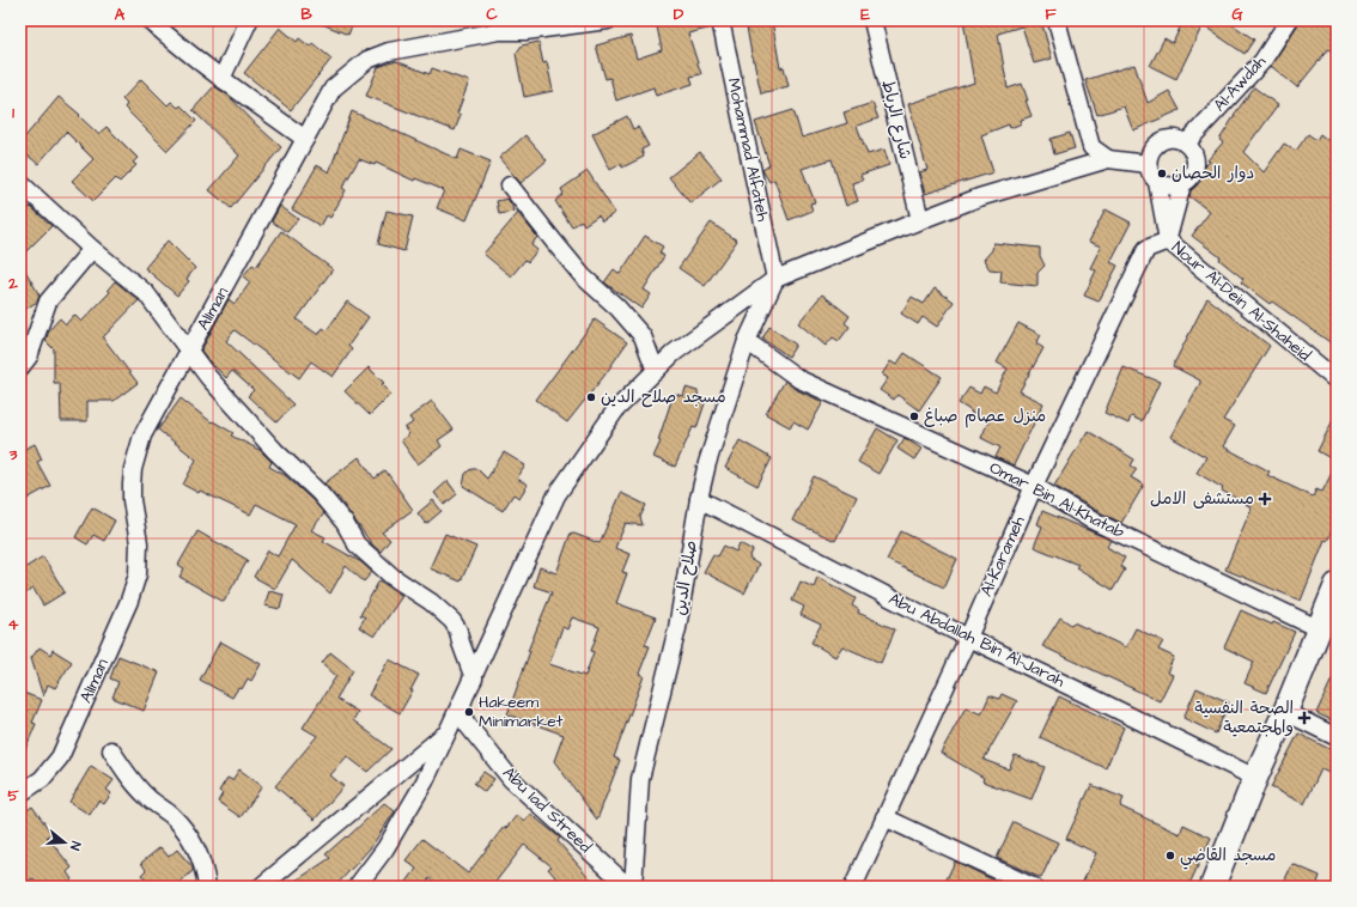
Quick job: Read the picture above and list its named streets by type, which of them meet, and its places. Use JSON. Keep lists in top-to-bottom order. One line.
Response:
{"streets":{"street":["Al-Awdah","شارع الرباط","Mohammad Alfateh","Nour Al-Dein Al-Shaheid","AlIman","Omar Bin Al-Khatab","Al-Karameh","صلاح الدين","Abu Abdallah Bin Al-Jarah","Abu Iad Streed"]},"crossings":[["Al-Awdah","Nour Al-Dein Al-Shaheid"],["Mohammad Alfateh","صلاح الدين"],["Nour Al-Dein Al-Shaheid","Al-Karameh"],["Omar Bin Al-Khatab","Al-Karameh"],["Omar Bin Al-Khatab","صلاح الدين"],["Al-Karameh","Abu Abdallah Bin Al-Jarah"],["صلاح الدين","Abu Abdallah Bin Al-Jarah"]],"places":{"other":["دوار الحصان","مسجد صلاح الدين","منزل عصام صباغ","Hakeem Minimarket","مسجد القاضي"],"health":["مستشفى الامل","الصحة النفسية والمجتمعية"]},"north":"right","grid":{"columns":["A","B","C","D","E","F","G"],"rows":["1","2","3","4","5"]}}
